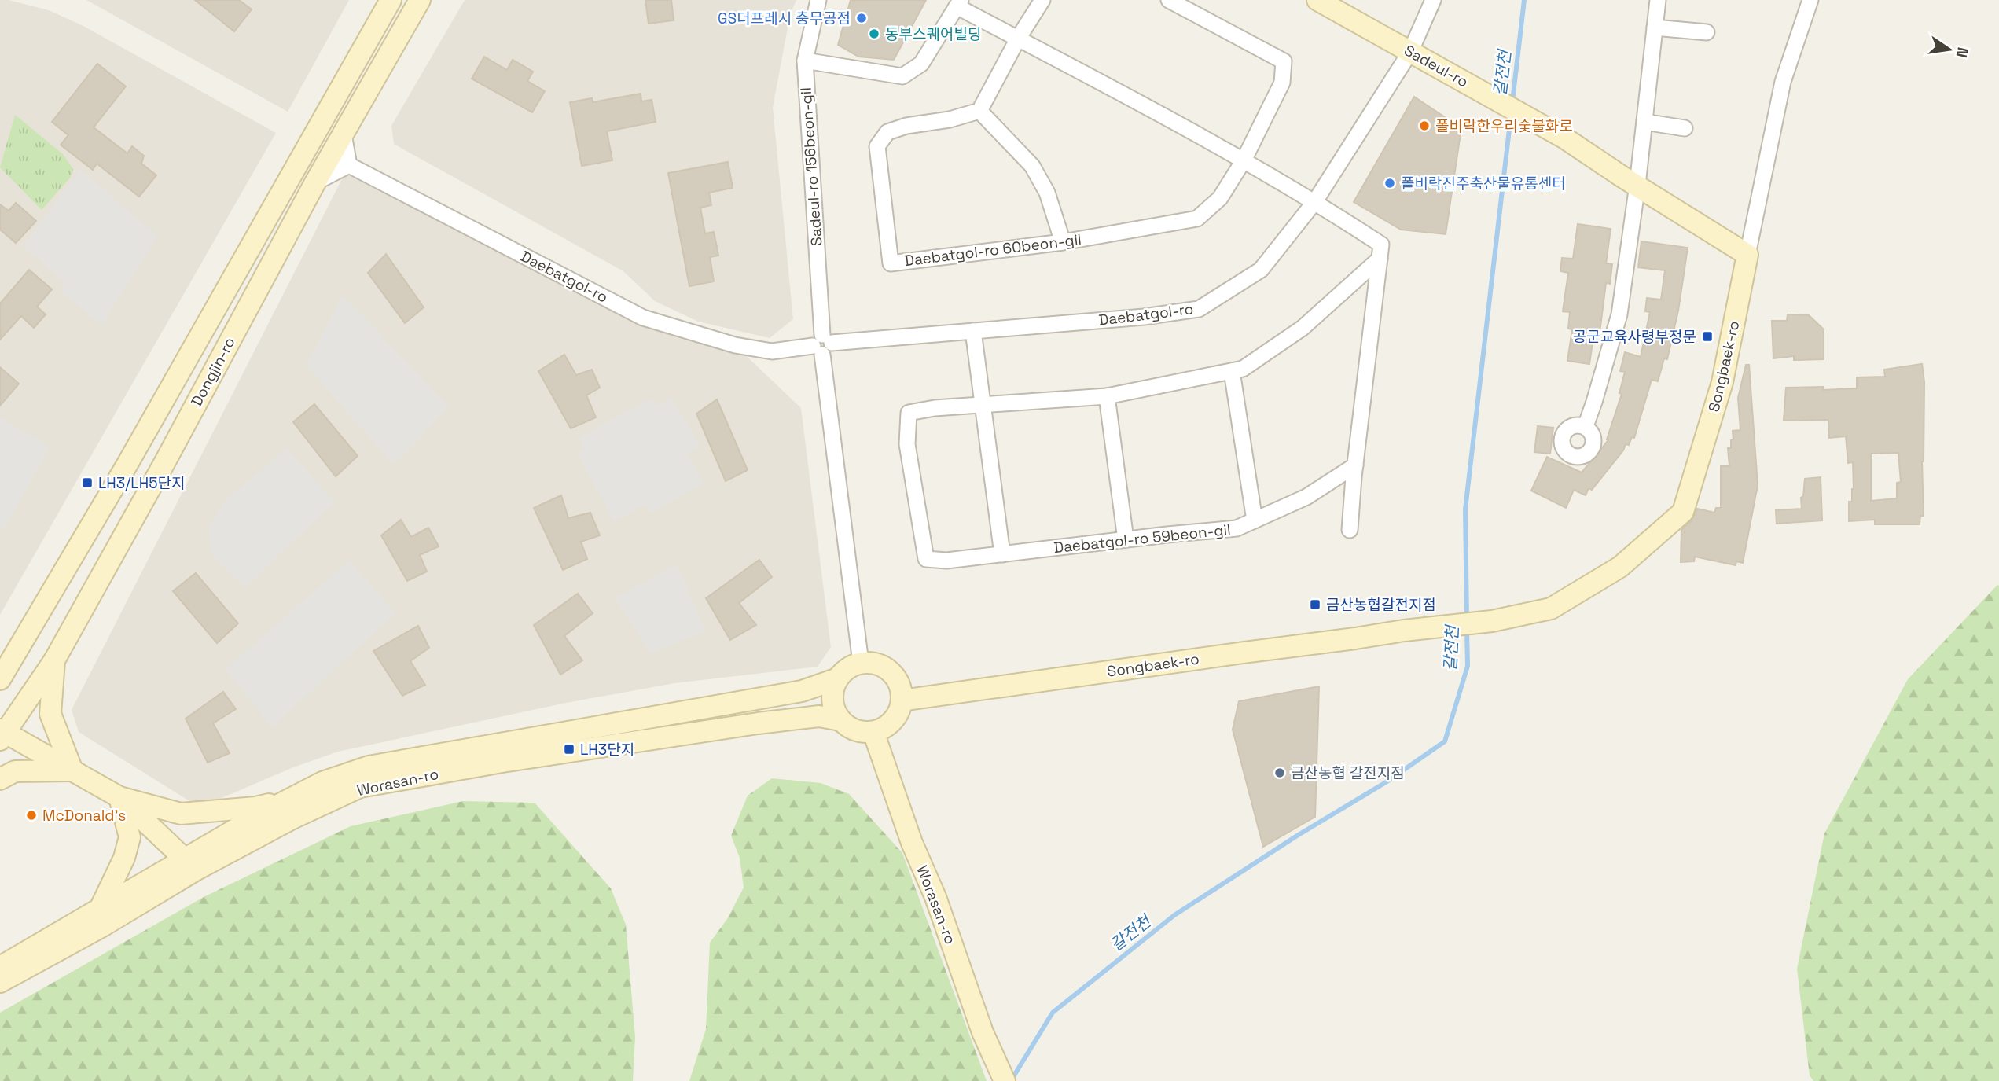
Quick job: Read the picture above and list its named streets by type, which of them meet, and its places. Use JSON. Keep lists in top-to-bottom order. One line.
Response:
{"streets":{"street":["Sadeul-ro","Sadeul-ro 156beon-gil","Daebatgol-ro 60beon-gil","Daebatgol-ro","Songbaek-ro","Dongjin-ro","Daebatgol-ro 59beon-gil","Worasan-ro"]},"crossings":[["Sadeul-ro","Daebatgol-ro"],["Sadeul-ro","Songbaek-ro"],["Sadeul-ro 156beon-gil","Daebatgol-ro"],["Sadeul-ro 156beon-gil","Songbaek-ro"],["Sadeul-ro 156beon-gil","Worasan-ro"],["Daebatgol-ro","Dongjin-ro"],["Songbaek-ro","Worasan-ro"]],"water":["갈전천"],"places":{"other":["GS더프레시 충무공점","동부스퀘어빌딩","폴비락한우리숯불화로","폴비락진주축산물유통센터","금산농협 갈전지점","McDonald's"],"transit":["공군교육사령부정문","LH3/LH5단지","금산농협갈전지점","LH3단지"]},"north":"right"}
